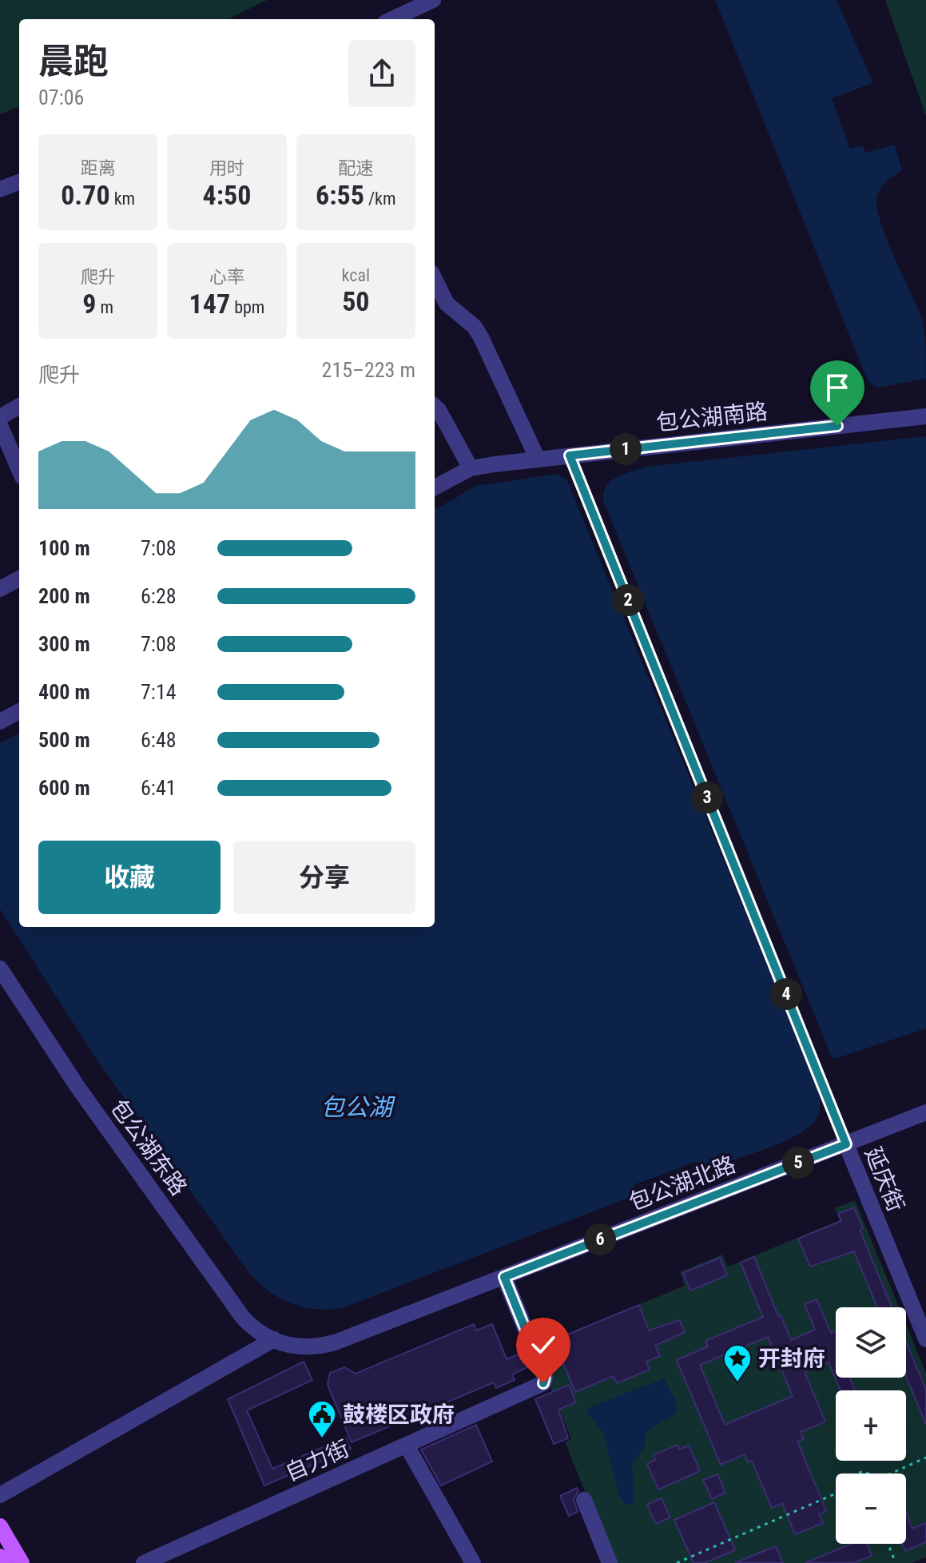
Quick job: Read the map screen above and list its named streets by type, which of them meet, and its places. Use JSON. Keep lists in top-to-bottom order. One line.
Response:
{"streets":{"street":["包公湖南路","包公湖东路","延庆街","包公湖北路","自力街"]},"crossings":[["包公湖东路","包公湖北路"],["延庆街","包公湖北路"],["包公湖北路","自力街"]],"water":["包公湖"],"places":{"place":["开封府"],"public building":["鼓楼区政府"]},"page":{"heading":["晨跑","07:06"],"stats":[["距离","0.70 km"],["用时","4:50"],["配速","6:55 /km"],["爬升","9 m"],["心率","147 bpm"],["kcal","50"]],"chart":["爬升","215–223 m"],"pins":["1","2","3","4","5","6"],"list":[{"name":"100 m","note":"7:08"},{"name":"200 m","note":"6:28"},{"name":"300 m","note":"7:08"},{"name":"400 m","note":"7:14"},{"name":"500 m","note":"6:48"},{"name":"600 m","note":"6:41"}],"buttons":["收藏","分享"],"map_buttons":["+","−"]}}
